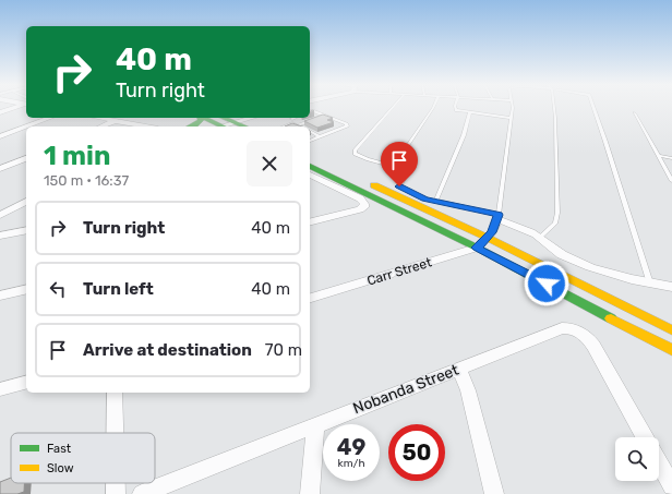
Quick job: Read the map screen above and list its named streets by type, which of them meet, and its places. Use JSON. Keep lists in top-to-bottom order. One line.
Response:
{"streets":{"street":["Carr Street","Nobanda Street"]},"legend":["Fast","Slow"],"page":{"turn":["40 m","Turn right"],"heading":["1 min","150 m · 16:37"],"list":[{"name":"Turn right","value":"40 m"},{"name":"Turn left","value":"40 m"},{"name":"Arrive at destination","value":"70 m"}],"speed":"49 km/h","limit":"50"}}
